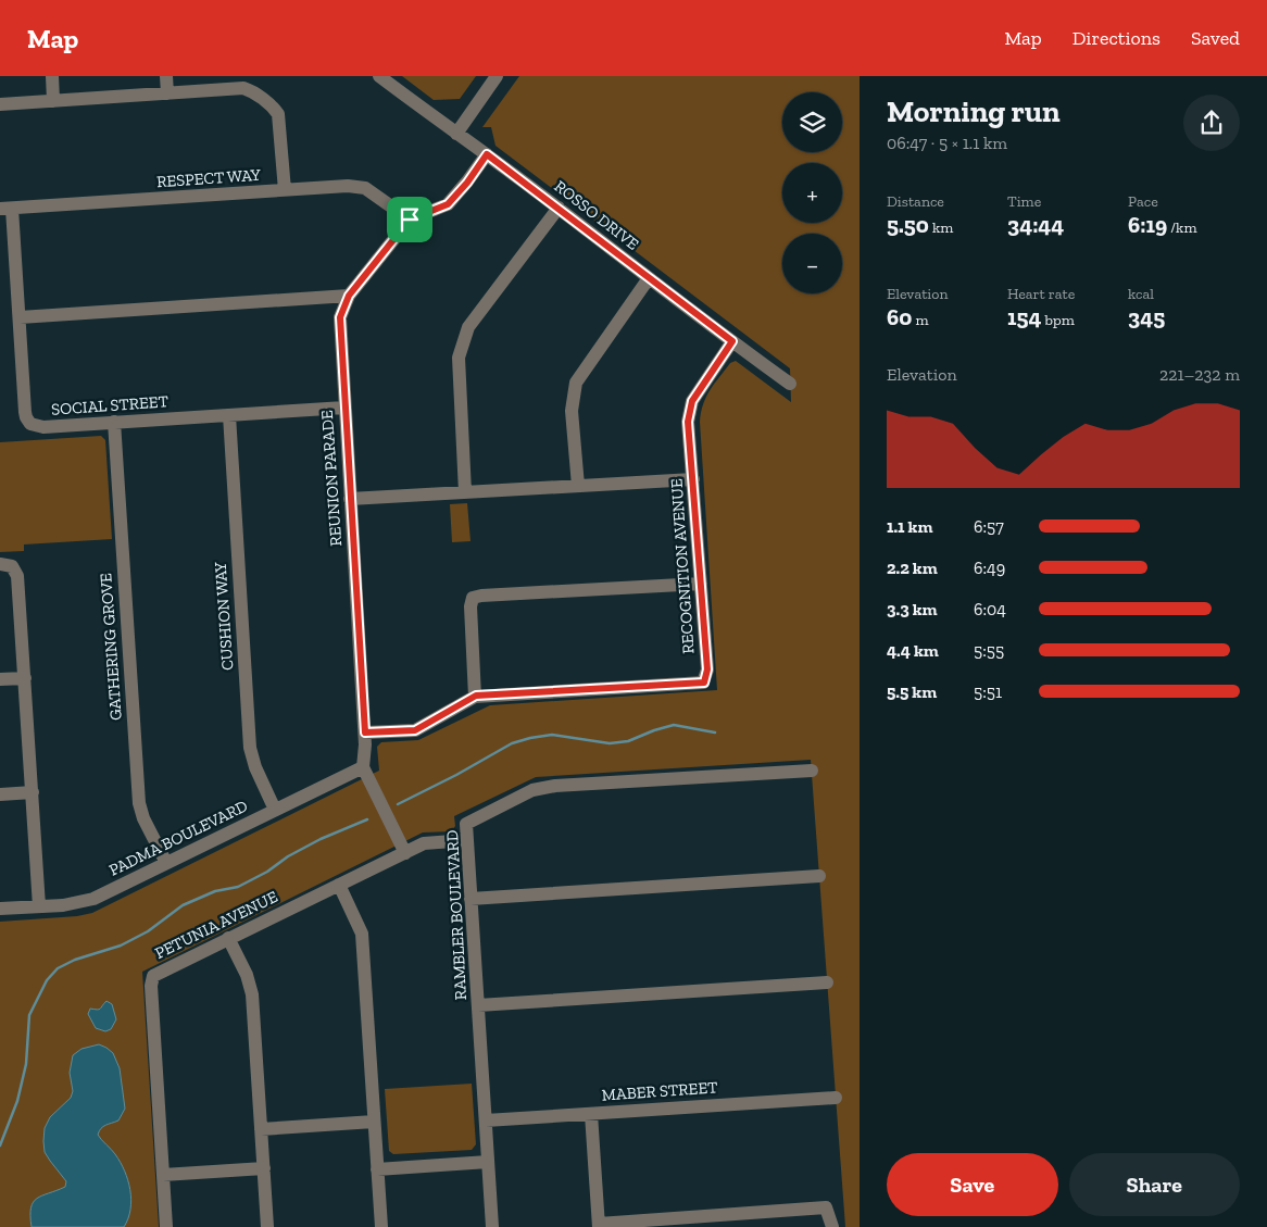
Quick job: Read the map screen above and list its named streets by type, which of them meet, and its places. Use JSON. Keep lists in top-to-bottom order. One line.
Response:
{"streets":{"street":["RESPECT WAY","ROSSO DRIVE","SOCIAL STREET","REUNION PARADE","RECOGNITION AVENUE","CUSHION WAY","GATHERING GROVE","PADMA BOULEVARD","RAMBLER BOULEVARD","PETUNIA AVENUE","MABER STREET"]},"crossings":[["RESPECT WAY","SOCIAL STREET"],["RESPECT WAY","REUNION PARADE"],["ROSSO DRIVE","REUNION PARADE"],["ROSSO DRIVE","RECOGNITION AVENUE"],["SOCIAL STREET","REUNION PARADE"],["SOCIAL STREET","CUSHION WAY"],["SOCIAL STREET","GATHERING GROVE"],["REUNION PARADE","RECOGNITION AVENUE"],["REUNION PARADE","PADMA BOULEVARD"],["CUSHION WAY","PADMA BOULEVARD"],["GATHERING GROVE","PADMA BOULEVARD"],["RAMBLER BOULEVARD","PETUNIA AVENUE"],["RAMBLER BOULEVARD","MABER STREET"]],"page":{"header":"Map","nav":["Map","Directions","Saved"],"heading":["Morning run","06:47 · 5 × 1.1 km"],"map_buttons":["+","−"],"stats":[["Distance","5.50 km"],["Time","34:44"],["Pace","6:19 /km"],["Elevation","60 m"],["Heart rate","154 bpm"],["kcal","345"]],"chart":["Elevation","221–232 m"],"list":[{"name":"1.1 km","note":"6:57"},{"name":"2.2 km","note":"6:49"},{"name":"3.3 km","note":"6:04"},{"name":"4.4 km","note":"5:55"},{"name":"5.5 km","note":"5:51"}],"buttons":["Save","Share"]}}
